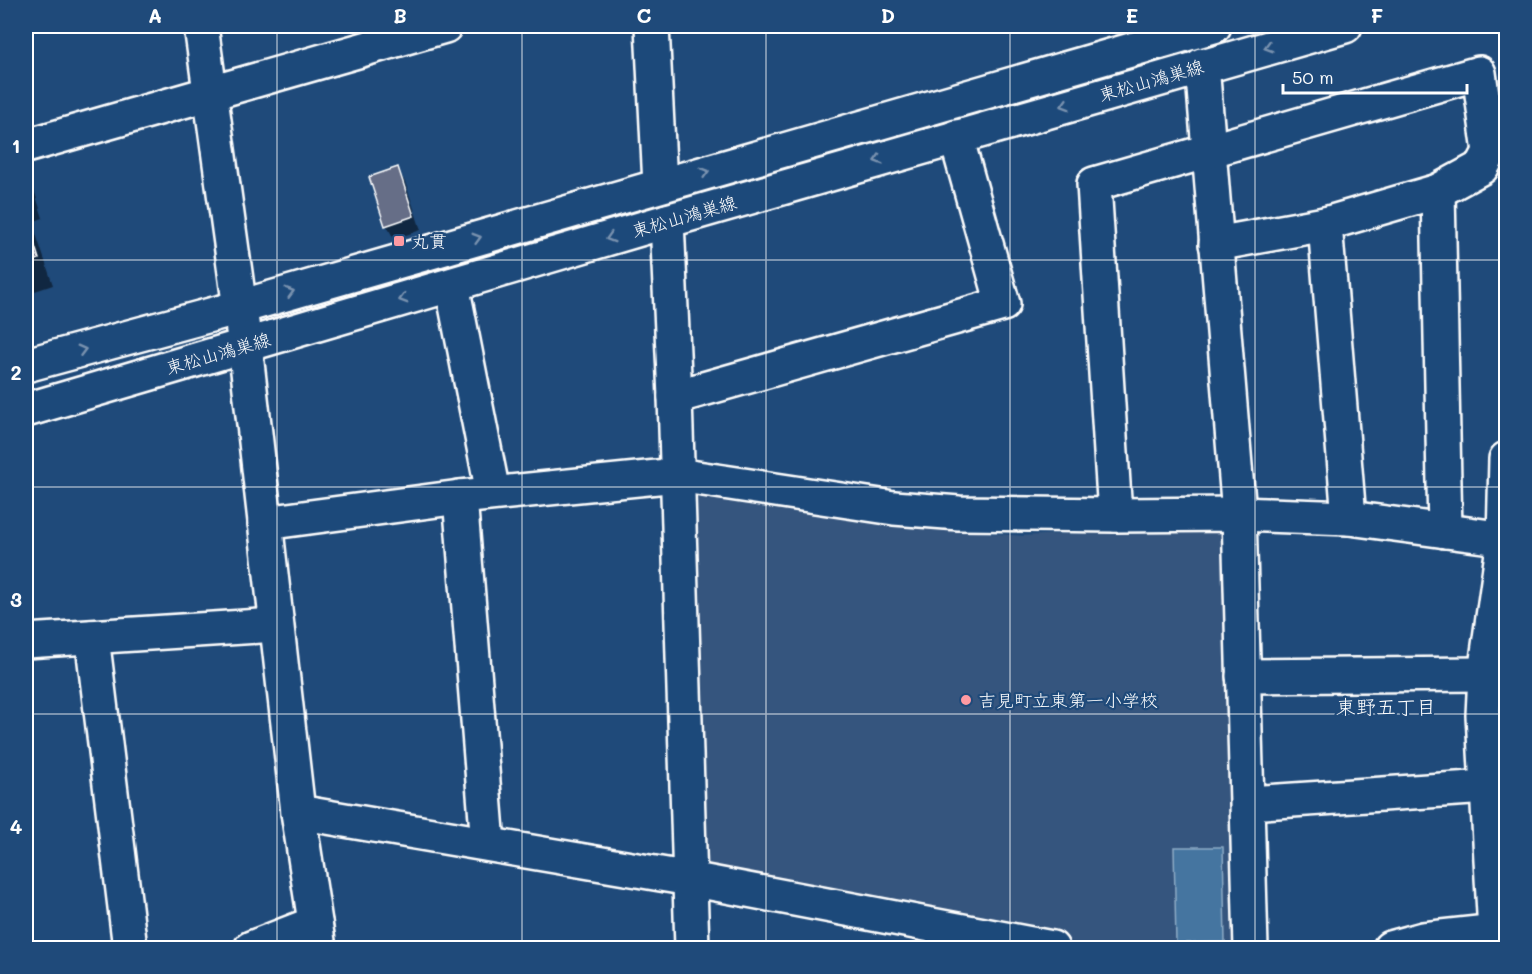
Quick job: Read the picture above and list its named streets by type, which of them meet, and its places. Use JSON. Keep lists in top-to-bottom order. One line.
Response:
{"streets":{"street":["東松山鴻巣線"]},"districts":["東野五丁目"],"places":{"transit":["丸貫"],"other":["吉見町立東第一小学校"]},"scale_bar":"50 m","grid":{"columns":["A","B","C","D","E","F"],"rows":["1","2","3","4"]}}
